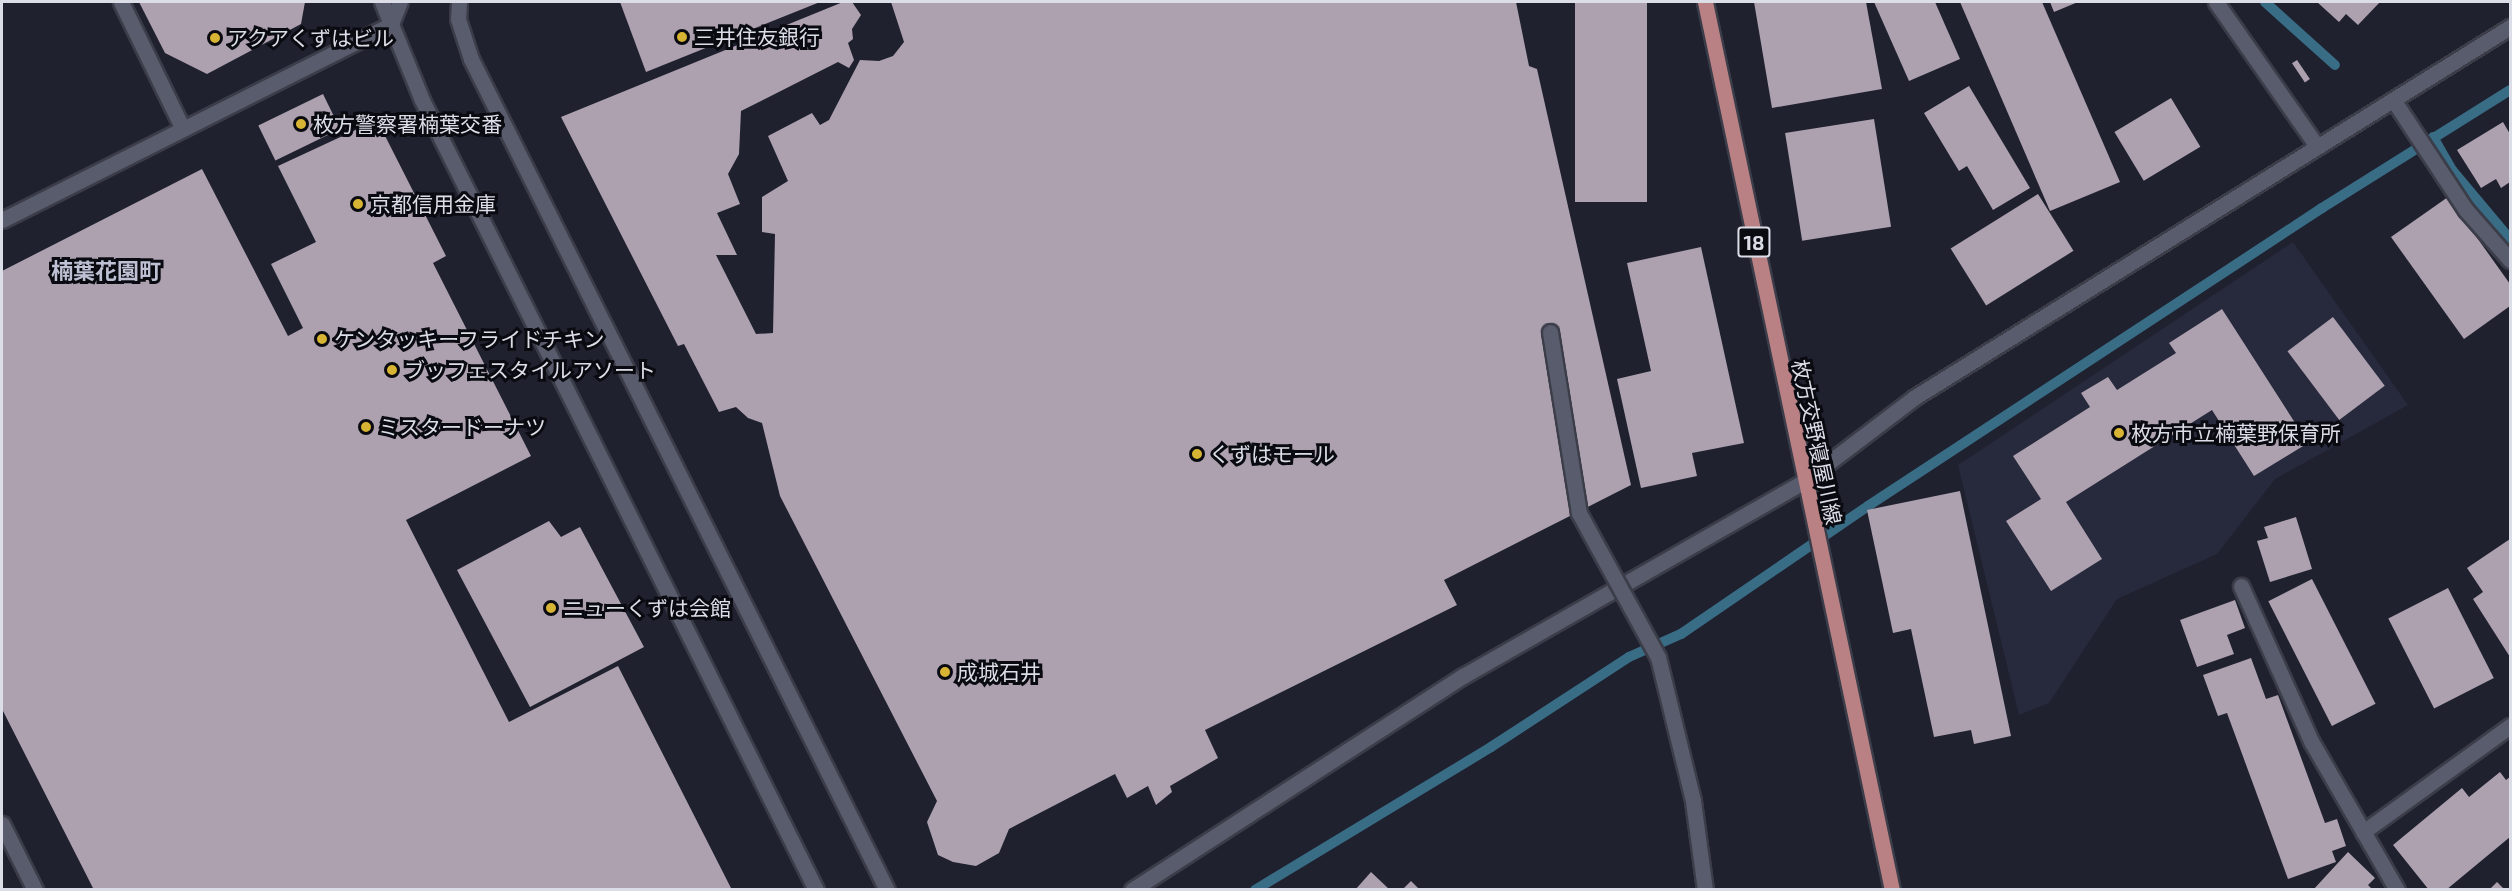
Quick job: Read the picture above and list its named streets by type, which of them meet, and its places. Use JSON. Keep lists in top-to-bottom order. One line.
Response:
{"streets":{"main road":["18","枚方交野寝屋川線"]},"districts":["楠葉花園町"],"places":["三井住友銀行","アクアくずはビル","枚方警察署楠葉交番","京都信用金庫","ケンタッキーフライドチキン","ブッフェスタイルアソート","ミスタードーナツ","枚方市立楠葉野保育所","くずはモール","ニューくずは会館","成城石井"]}
